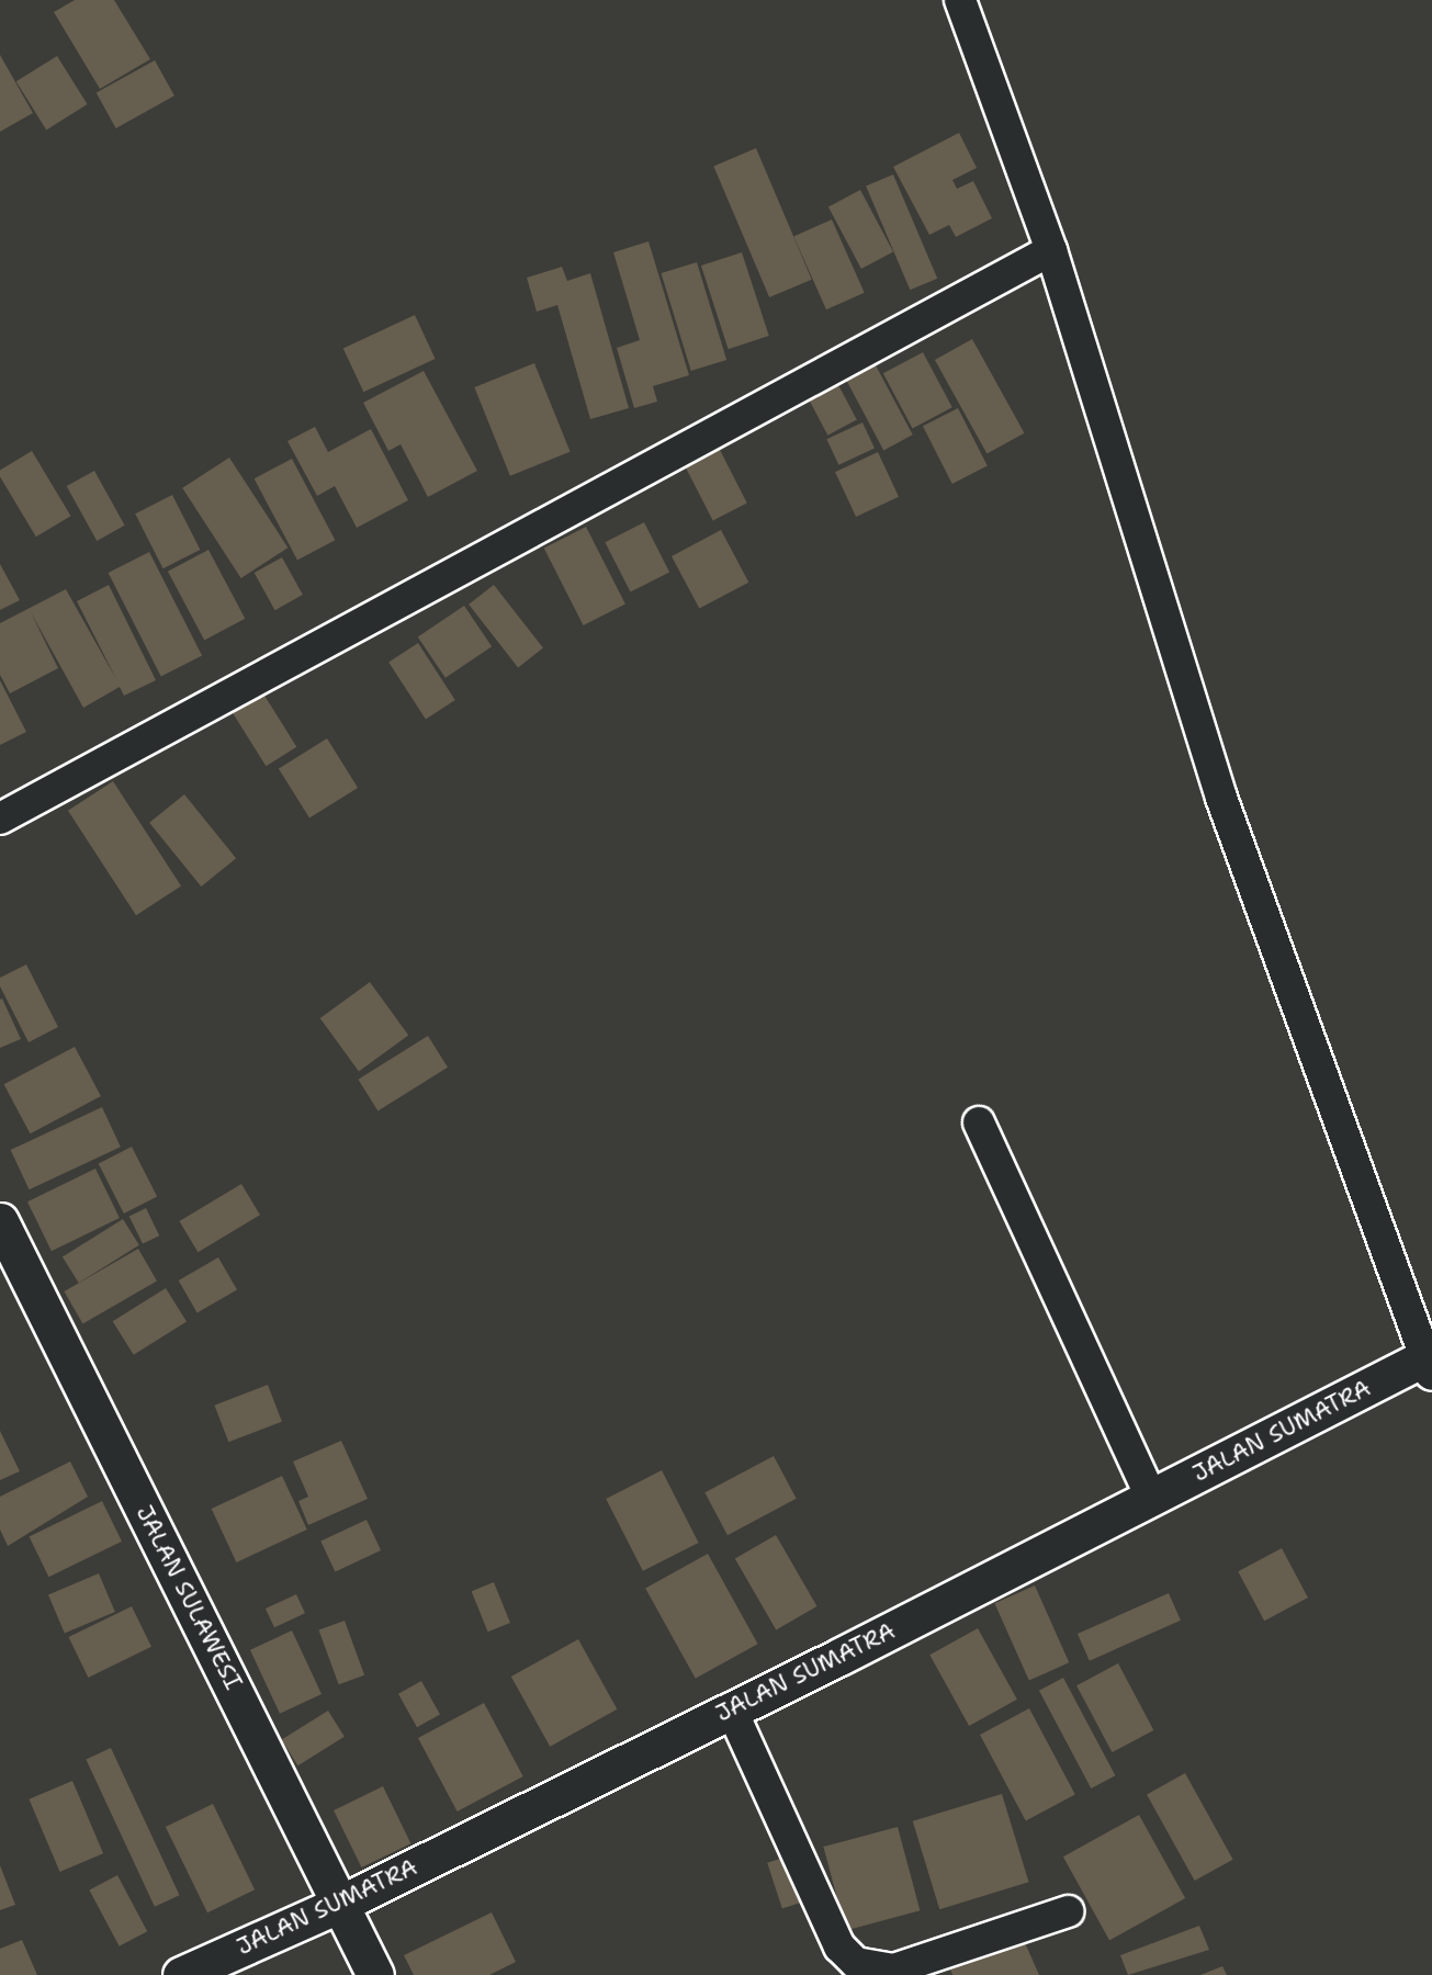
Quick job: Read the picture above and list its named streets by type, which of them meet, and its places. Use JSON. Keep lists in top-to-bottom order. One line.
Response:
{"streets":{"street":["JALAN SUMATRA","JALAN SULAWESI"]},"crossings":[["JALAN SUMATRA","JALAN SULAWESI"]]}
